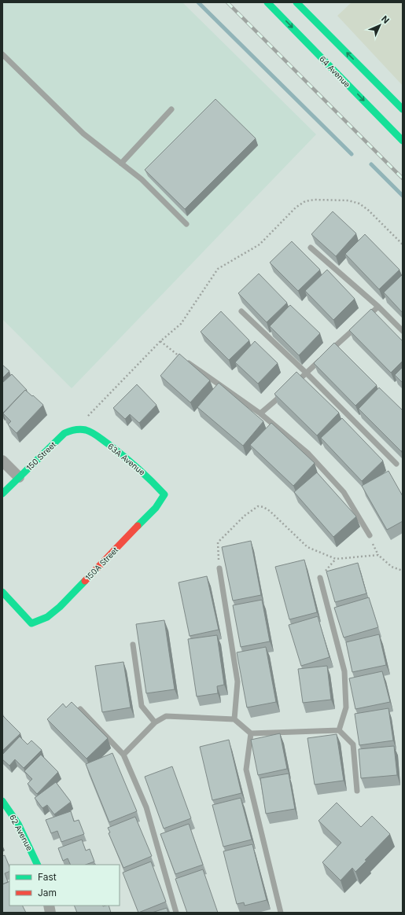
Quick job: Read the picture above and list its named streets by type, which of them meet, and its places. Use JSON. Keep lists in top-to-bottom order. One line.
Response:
{"streets":{"street":["64 Avenue","150 Street","63A Avenue","150A Street","62 Avenue"]},"crossings":[["150 Street","63A Avenue"],["63A Avenue","150A Street"]],"legend":["Fast","Jam"],"north":"top right"}
